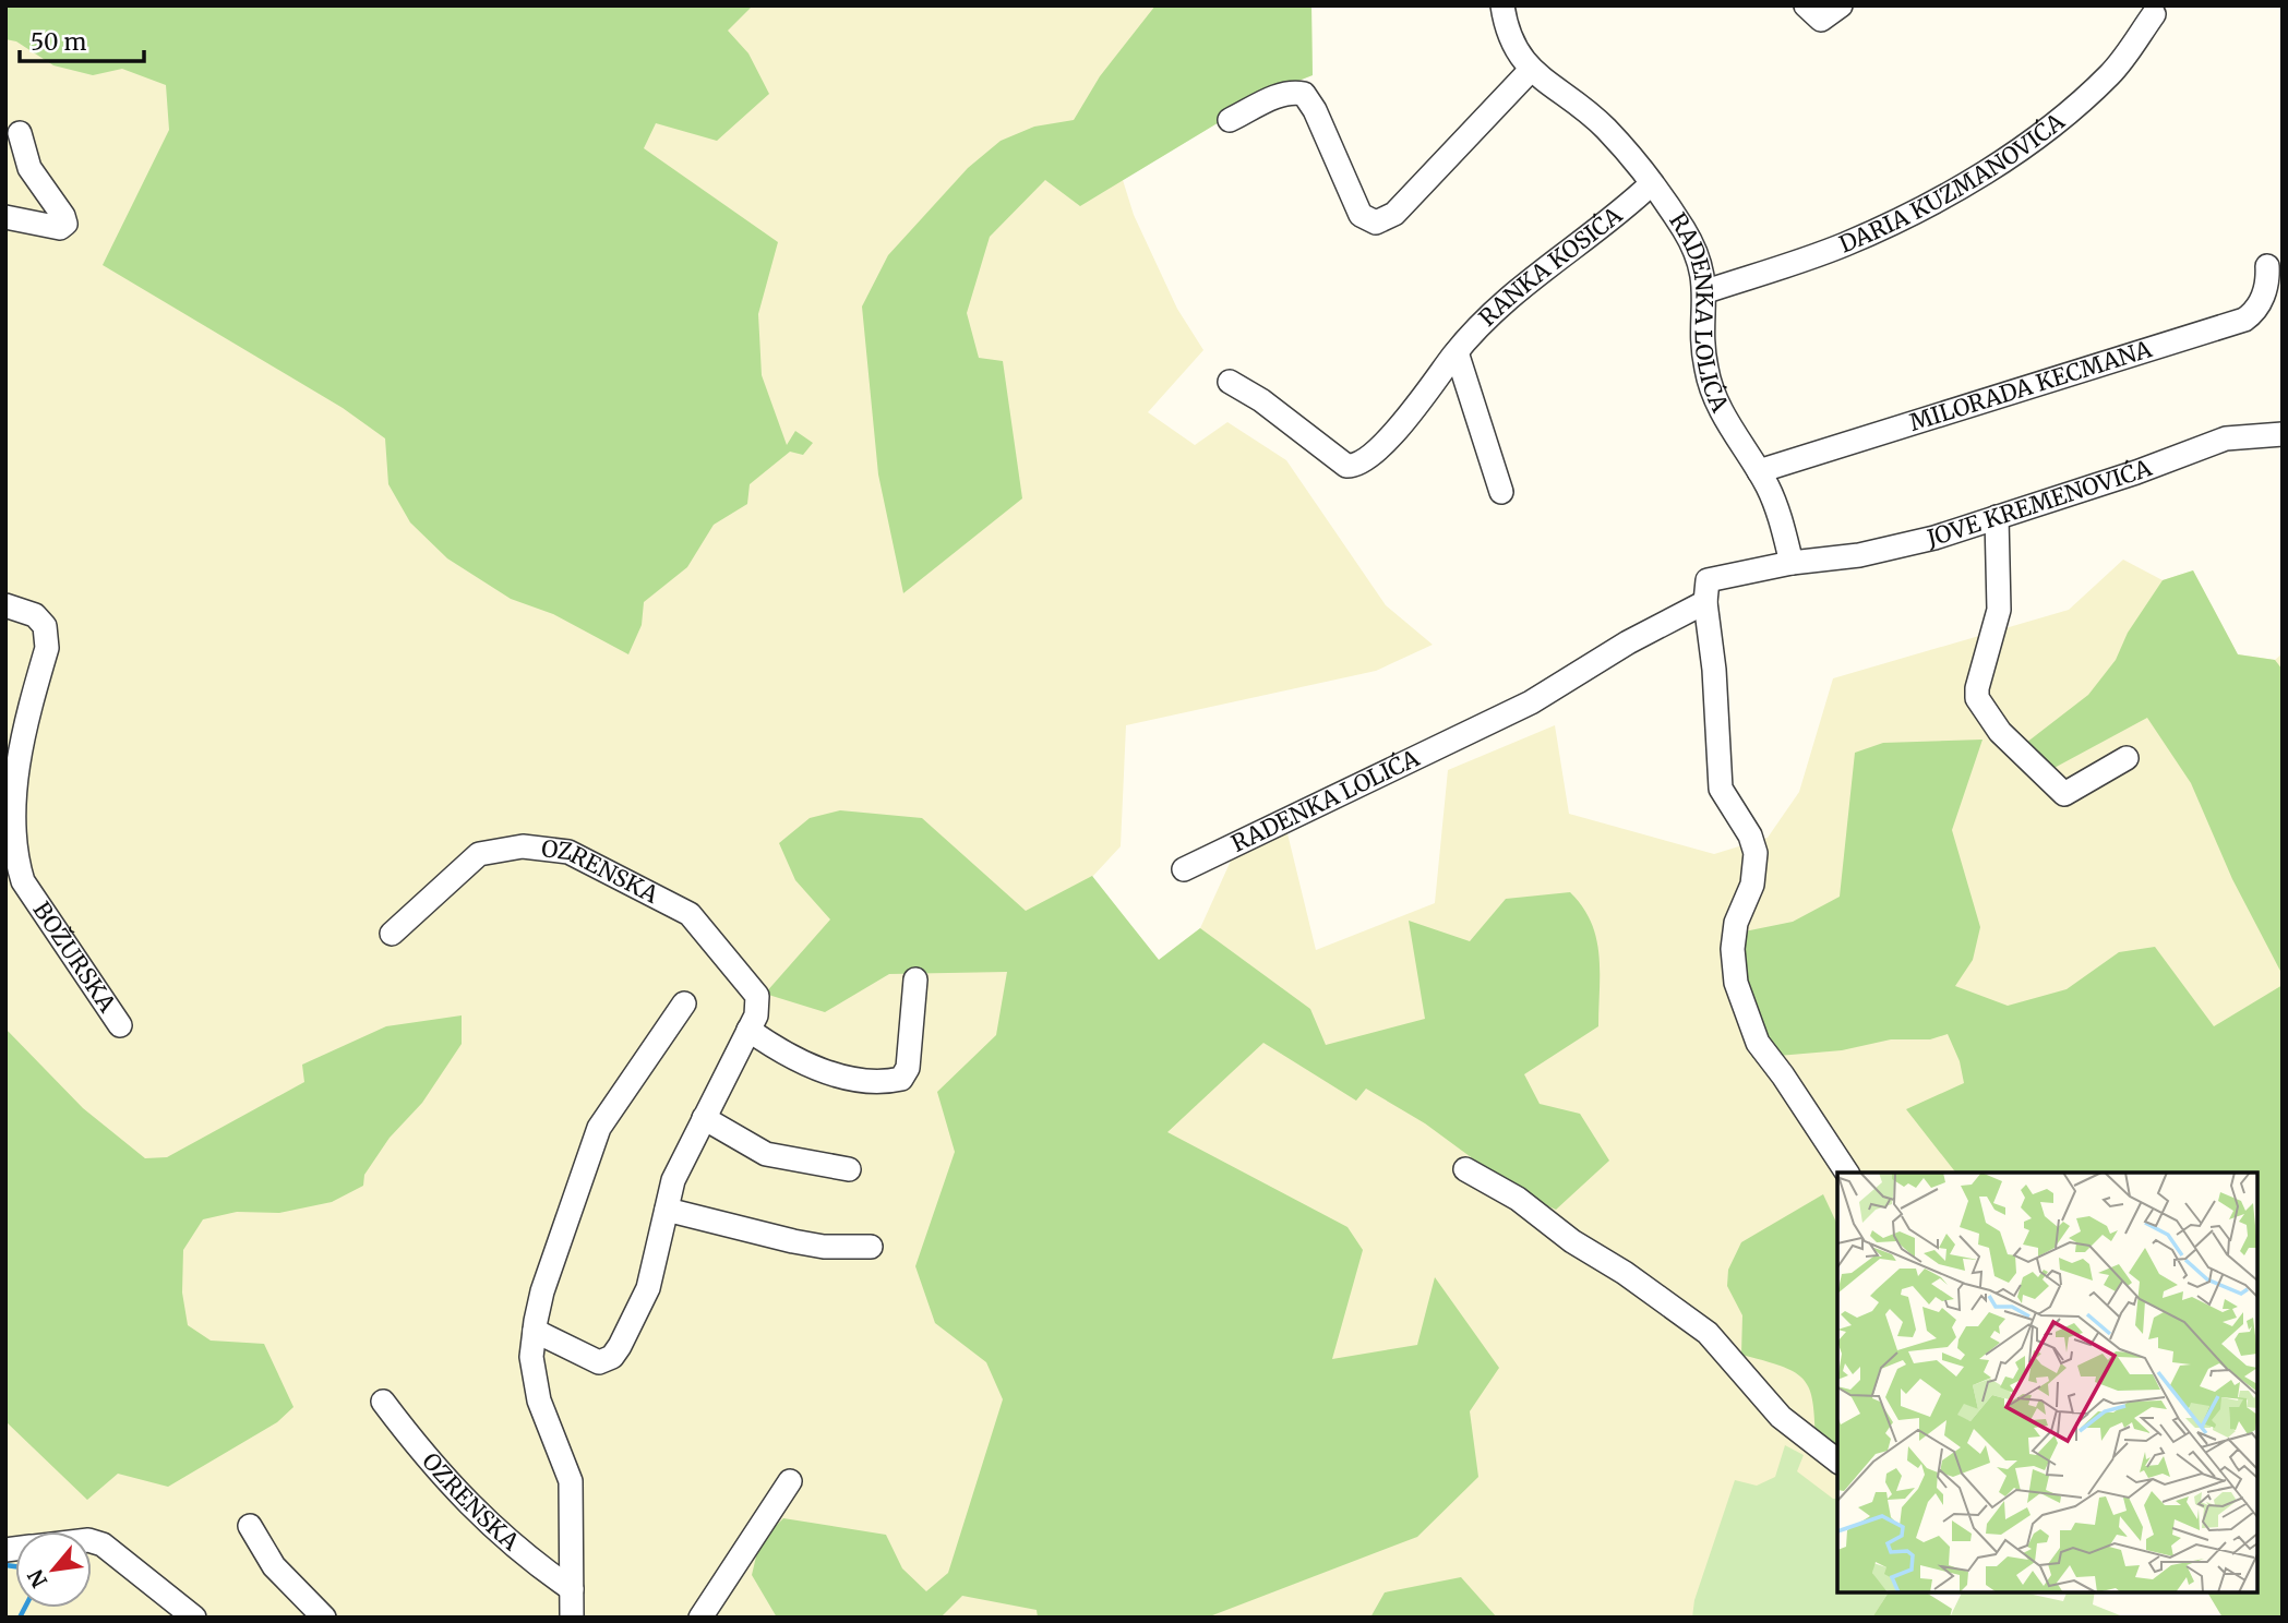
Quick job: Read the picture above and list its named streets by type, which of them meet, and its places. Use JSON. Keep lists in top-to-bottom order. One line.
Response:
{"streets":{"street":["DARIA KUZMANOVIĆA","RANKA KOSIĆA","RADENKA LOLIĆA","MILORADA KECMANA","JOVE KREMENOVIĆA","OZRENSKA","BOŽURSKA"]},"crossings":[["DARIA KUZMANOVIĆA","RADENKA LOLIĆA"],["RANKA KOSIĆA","RADENKA LOLIĆA"],["RADENKA LOLIĆA","MILORADA KECMANA"],["RADENKA LOLIĆA","JOVE KREMENOVIĆA"]],"scale_bar":"50 m","north":"bottom left"}
